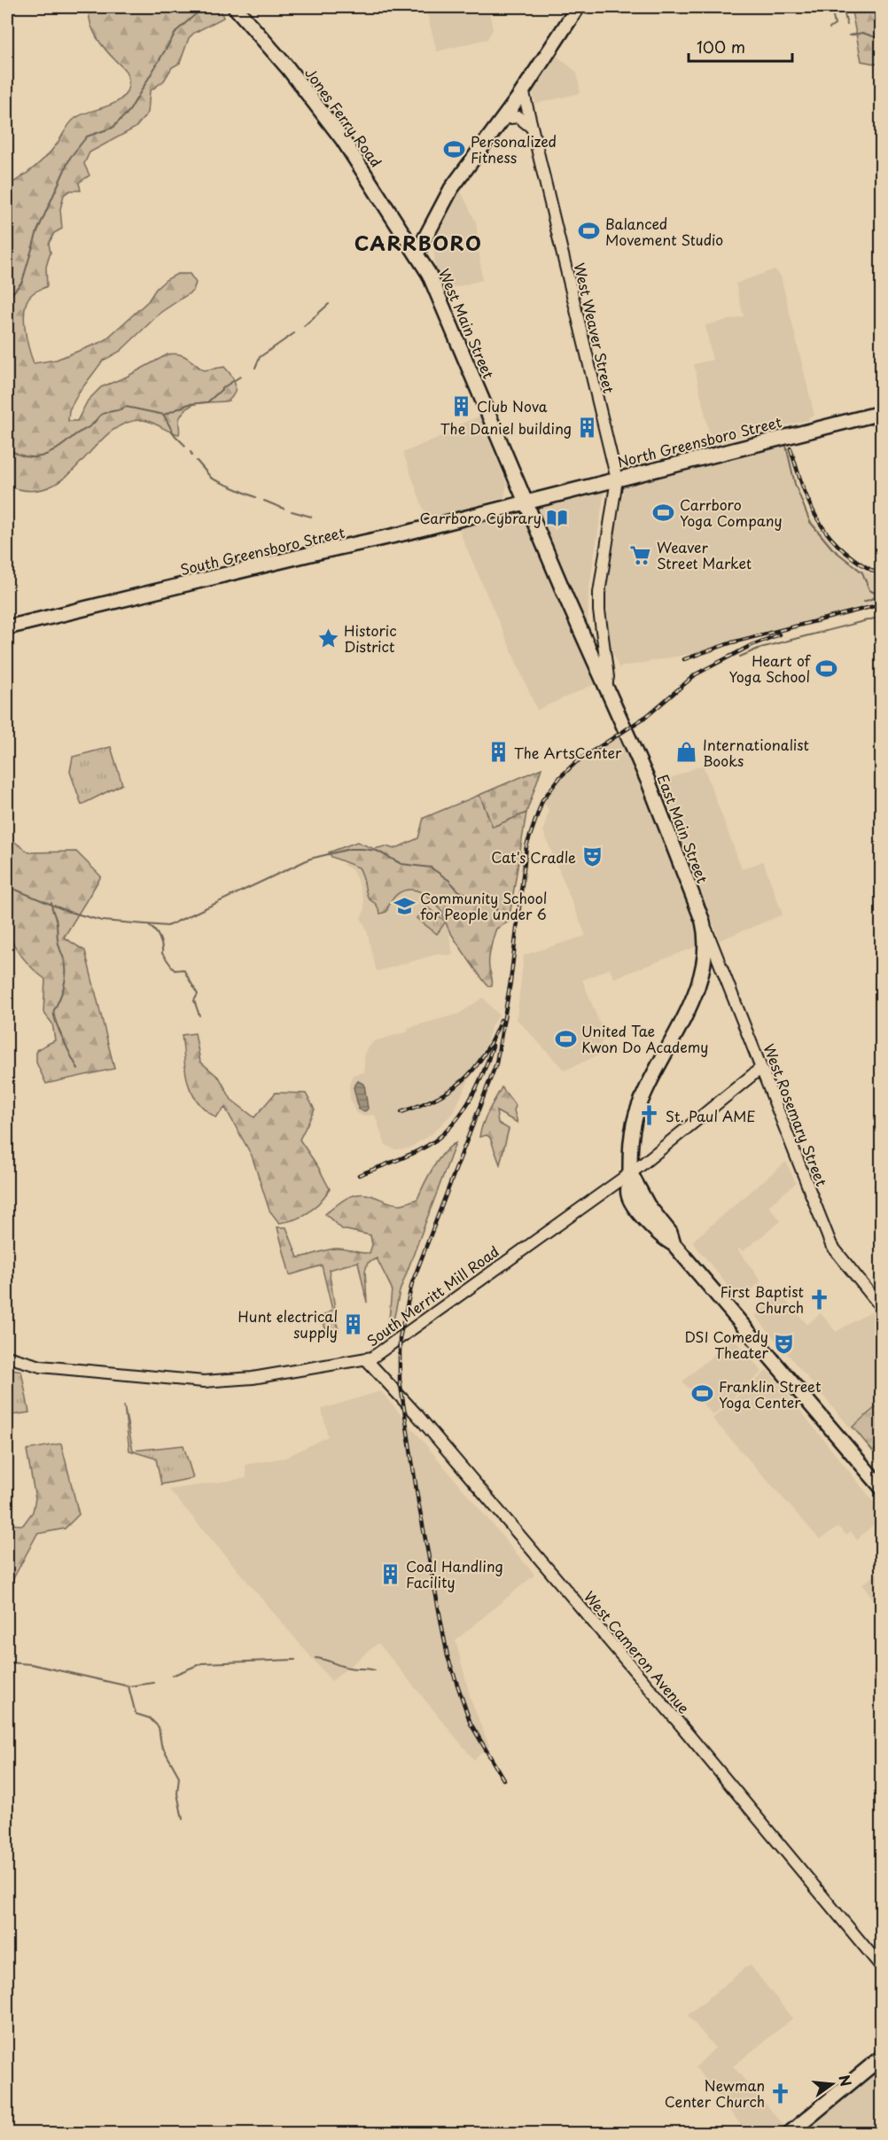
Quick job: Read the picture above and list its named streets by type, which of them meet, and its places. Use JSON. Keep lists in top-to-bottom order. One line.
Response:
{"streets":{"main road":["Jones Ferry Road","West Main Street","North Greensboro Street","South Greensboro Street","East Main Street"],"street":["West Weaver Street","West Rosemary Street","South Merritt Mill Road","West Cameron Avenue"]},"crossings":[["Jones Ferry Road","West Main Street"],["West Main Street","North Greensboro Street"],["West Main Street","South Greensboro Street"],["West Main Street","East Main Street"],["West Weaver Street","North Greensboro Street"],["North Greensboro Street","South Greensboro Street"],["North Greensboro Street","East Main Street"],["South Greensboro Street","East Main Street"],["East Main Street","West Rosemary Street"],["East Main Street","South Merritt Mill Road"],["West Rosemary Street","South Merritt Mill Road"],["South Merritt Mill Road","West Cameron Avenue"]],"districts":["CARRBORO"],"places":{"sports":["Personalized Fitness","Balanced Movement Studio","Carrboro Yoga Company","Heart of Yoga School","United Tae Kwon Do Academy","Franklin Street Yoga Center"],"building":["Club Nova","The Daniel building","The ArtsCenter","Hunt electrical supply","Coal Handling Facility"],"library":["Carrboro Cybrary"],"supermarket":["Weaver Street Market"],"place":["Historic District"],"shop":["Internationalist Books"],"theatre":["Cat's Cradle","DSI Comedy Theater"],"school or university":["Community School for People under 6"],"church":["St. Paul AME","First Baptist Church","Newman Center Church"]},"scale_bar":"100 m","north":"right"}
